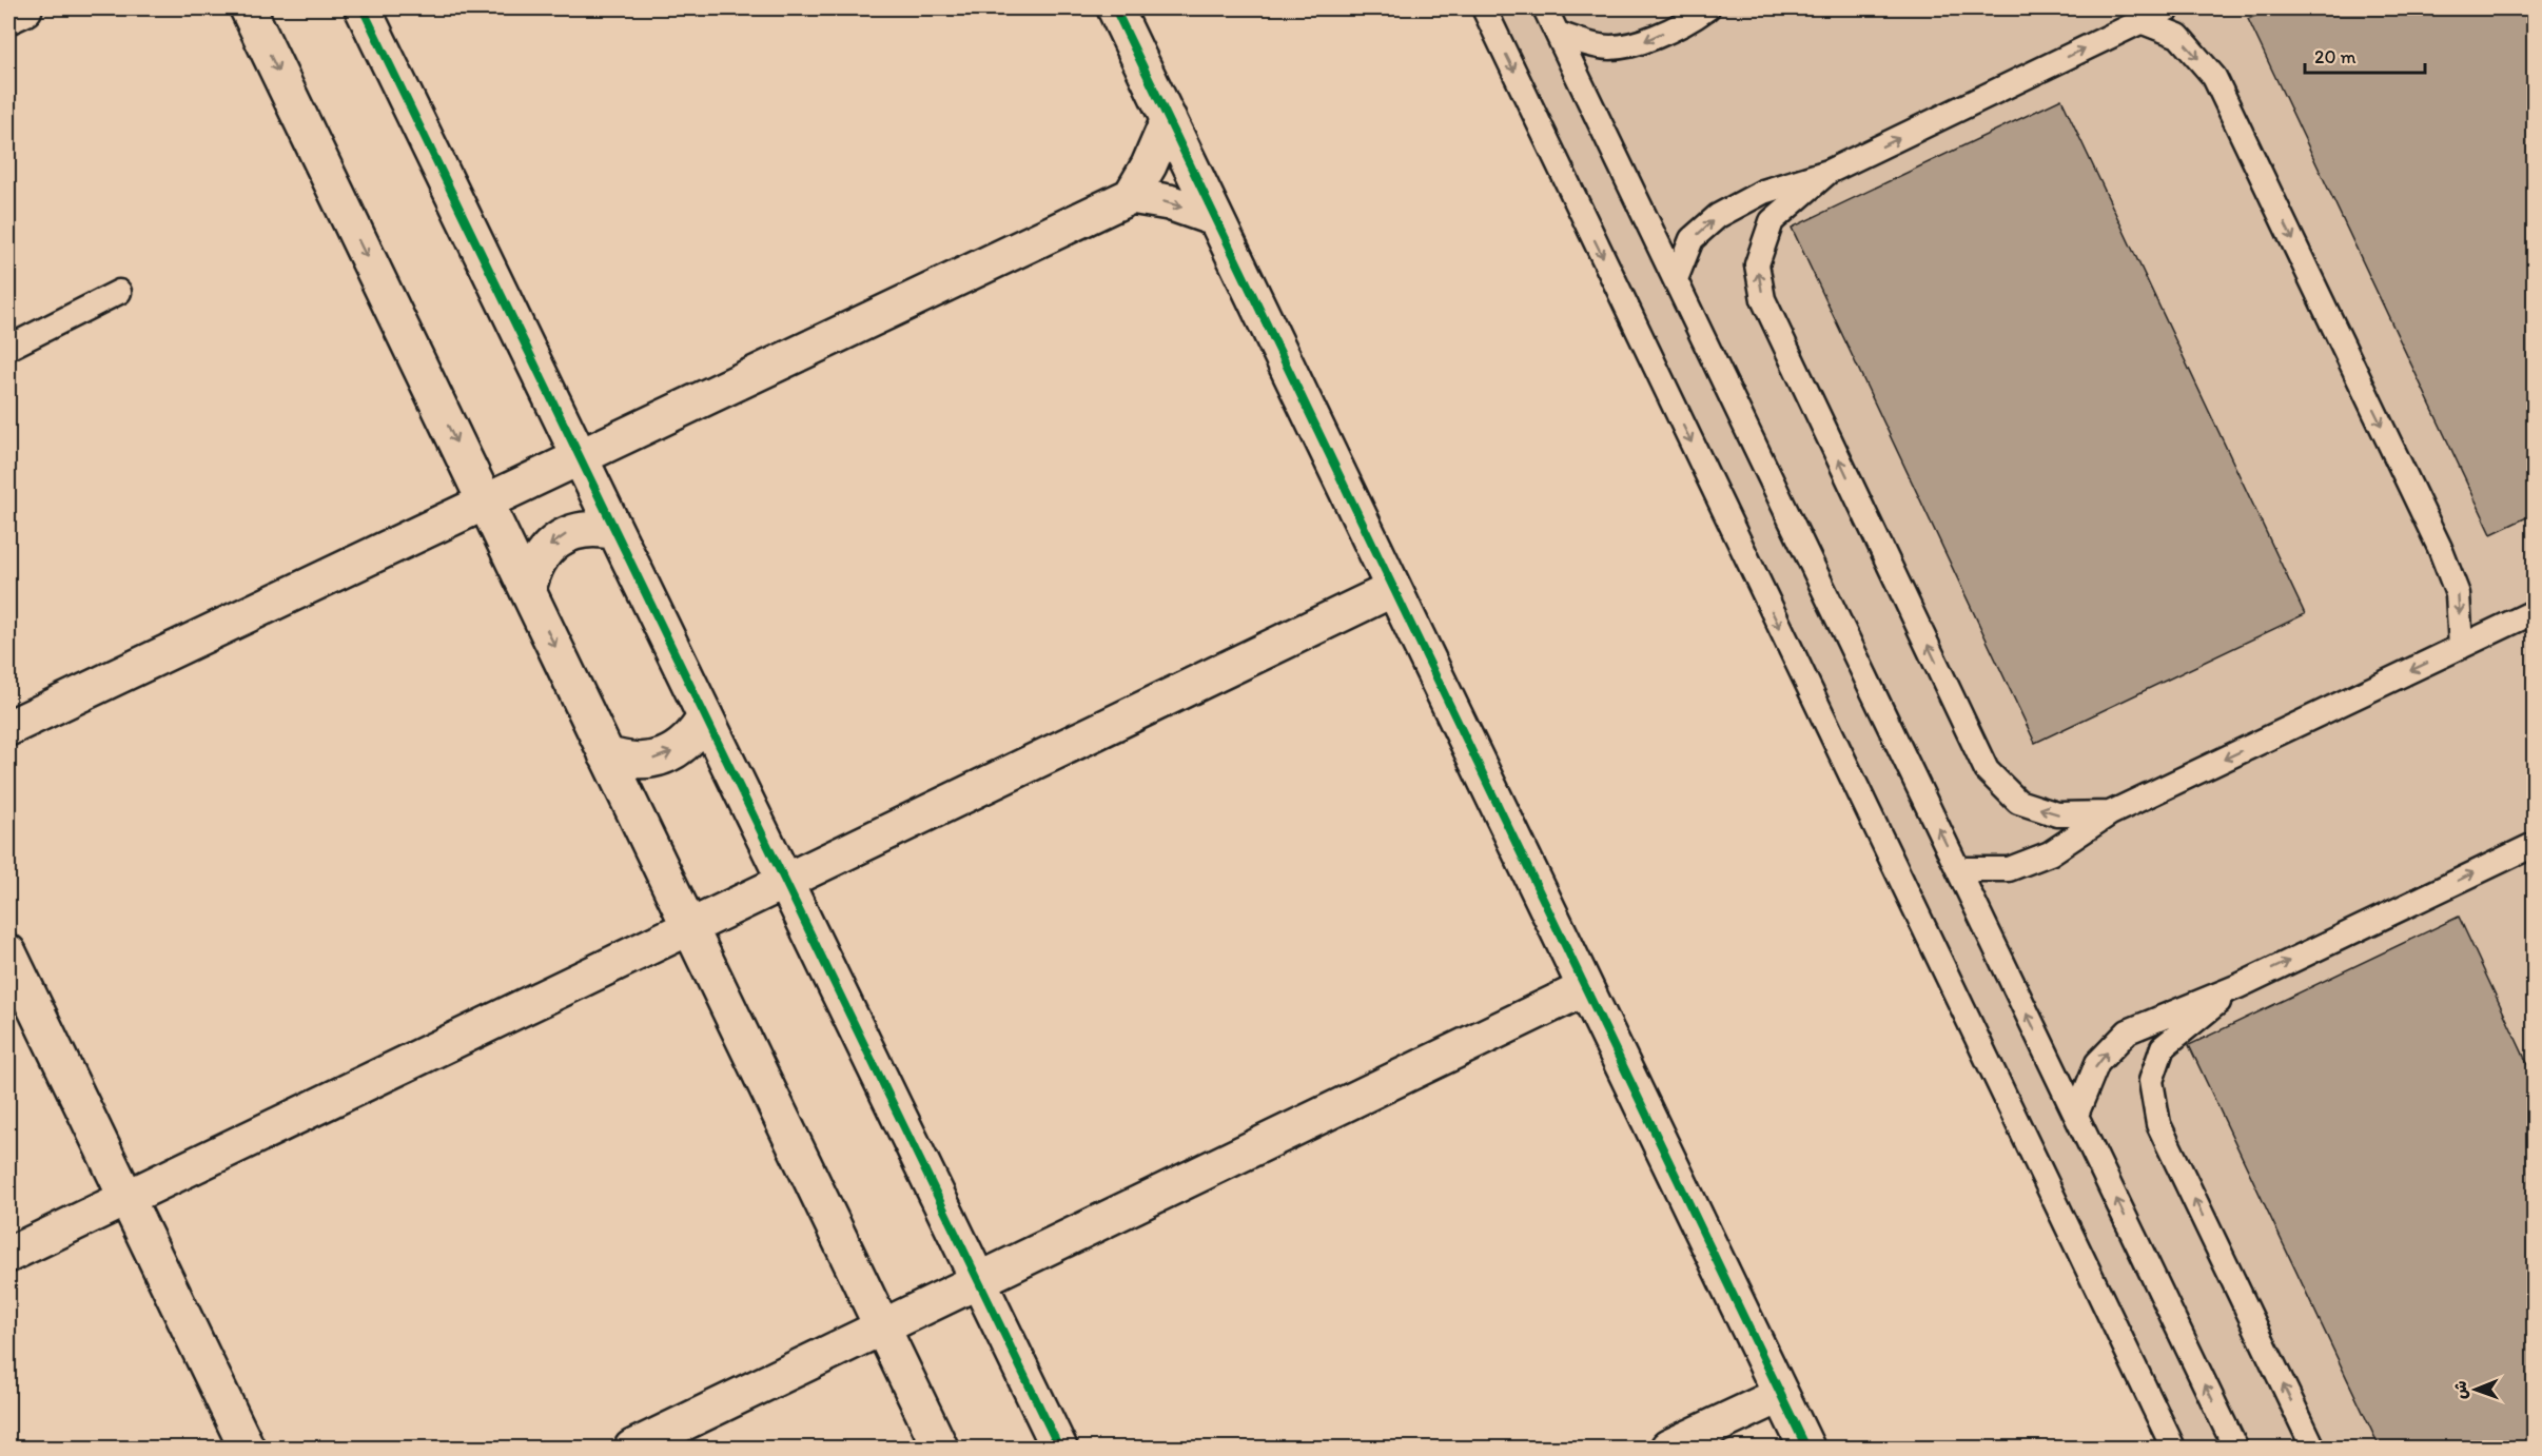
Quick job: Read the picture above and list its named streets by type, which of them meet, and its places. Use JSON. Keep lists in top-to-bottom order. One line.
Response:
{"scale_bar":"20 m","north":"left"}
